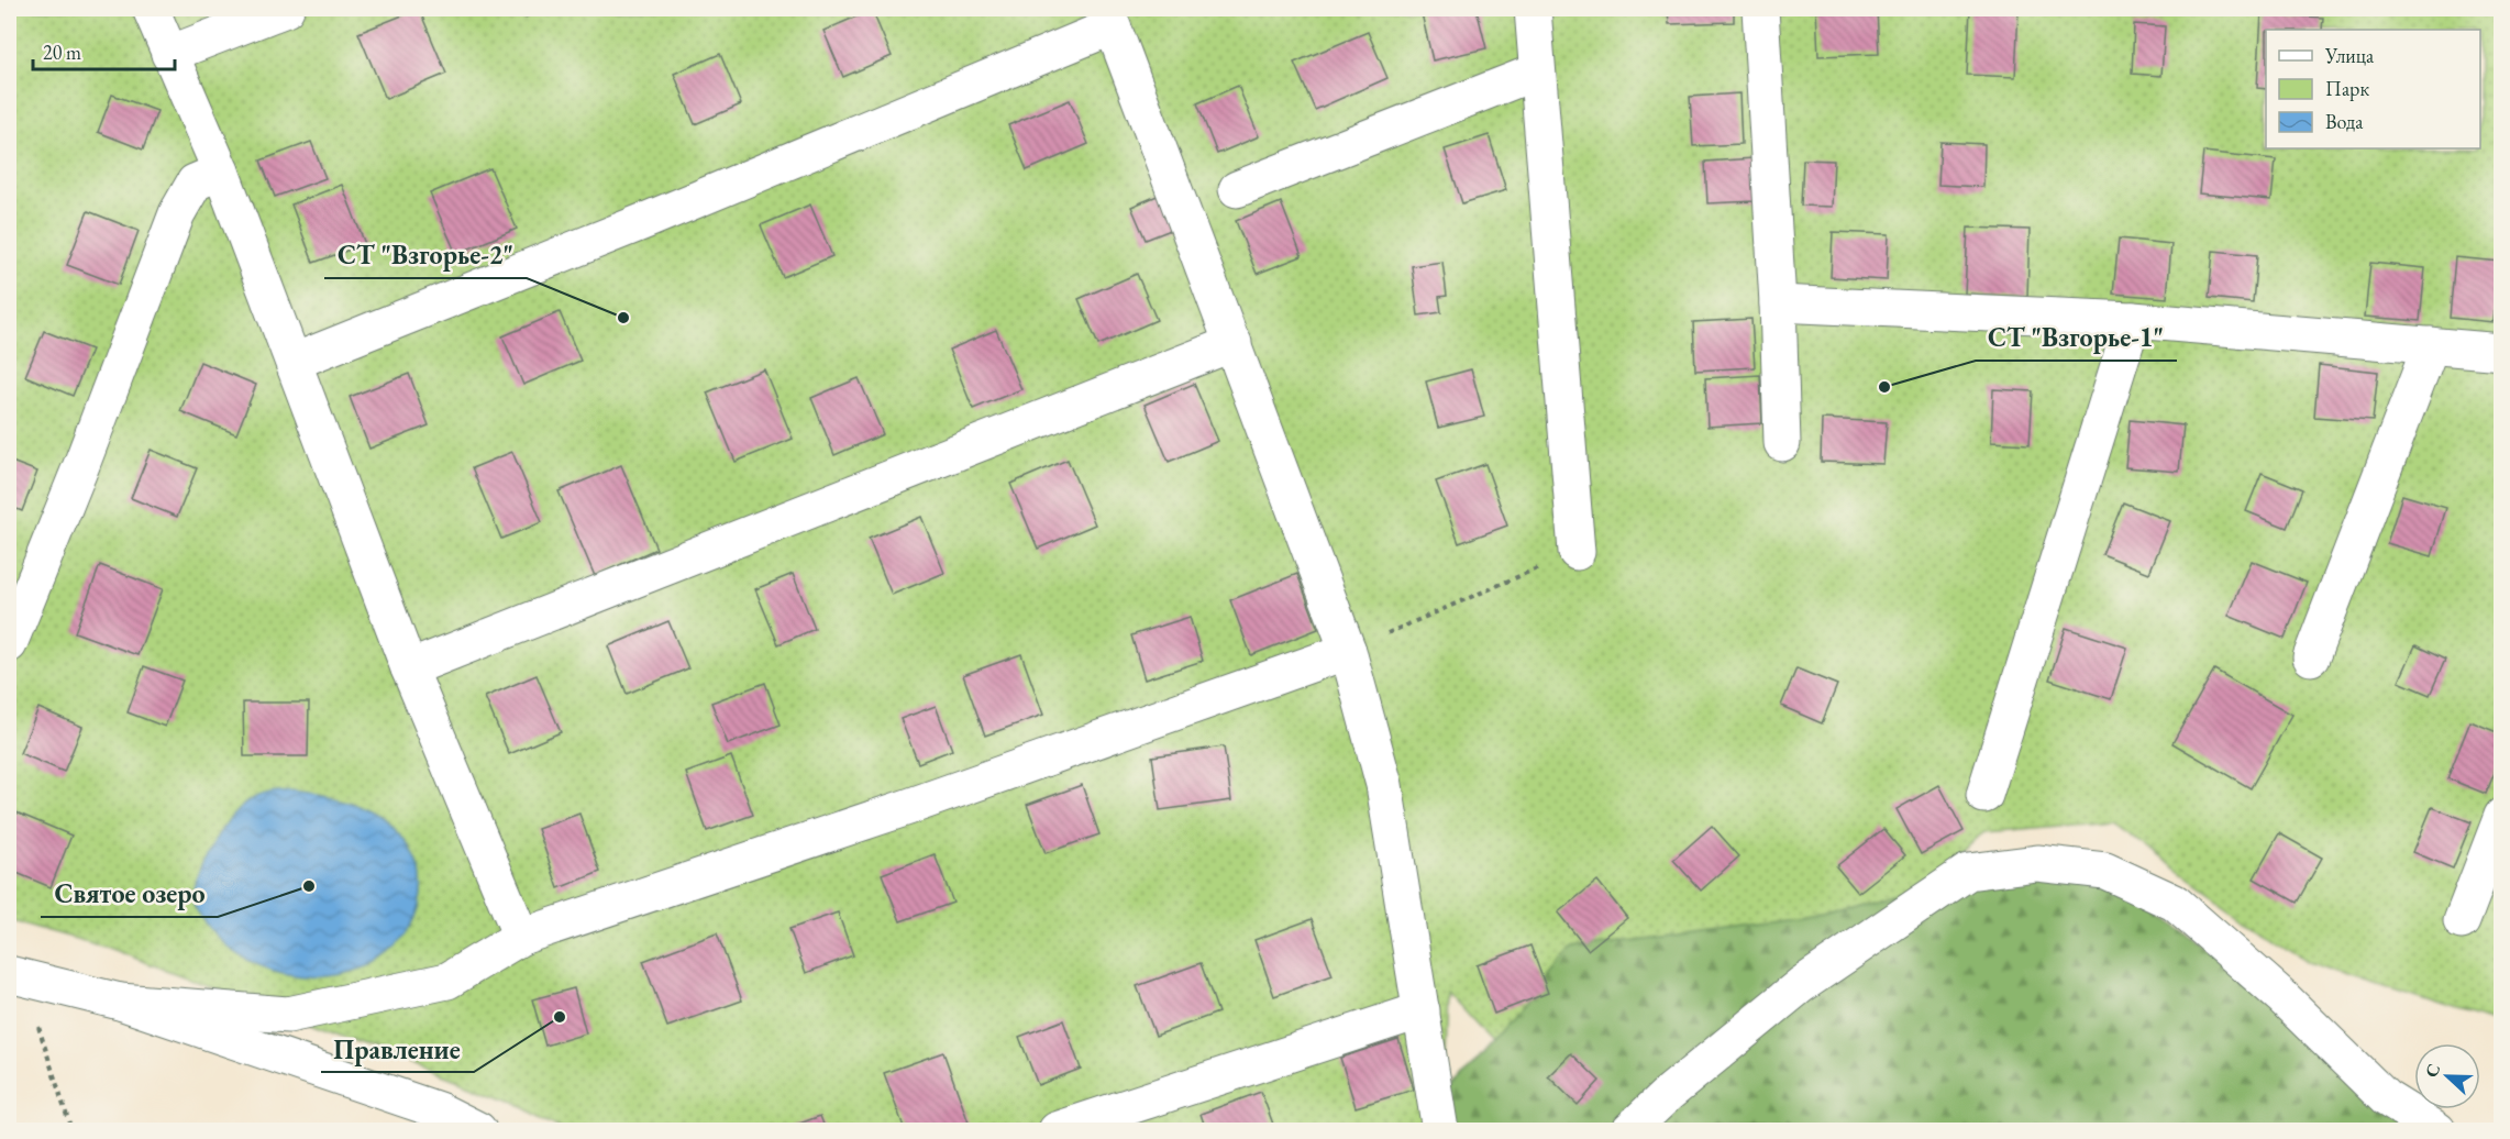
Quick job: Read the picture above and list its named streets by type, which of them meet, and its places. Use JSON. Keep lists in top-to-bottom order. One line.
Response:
{"places":["СТ \"Взгорье-2\"","СТ \"Взгорье-1\"","Святое озеро","Правление"],"legend":["Улица","Парк","Вода"],"scale_bar":"20 m","north":"left"}
